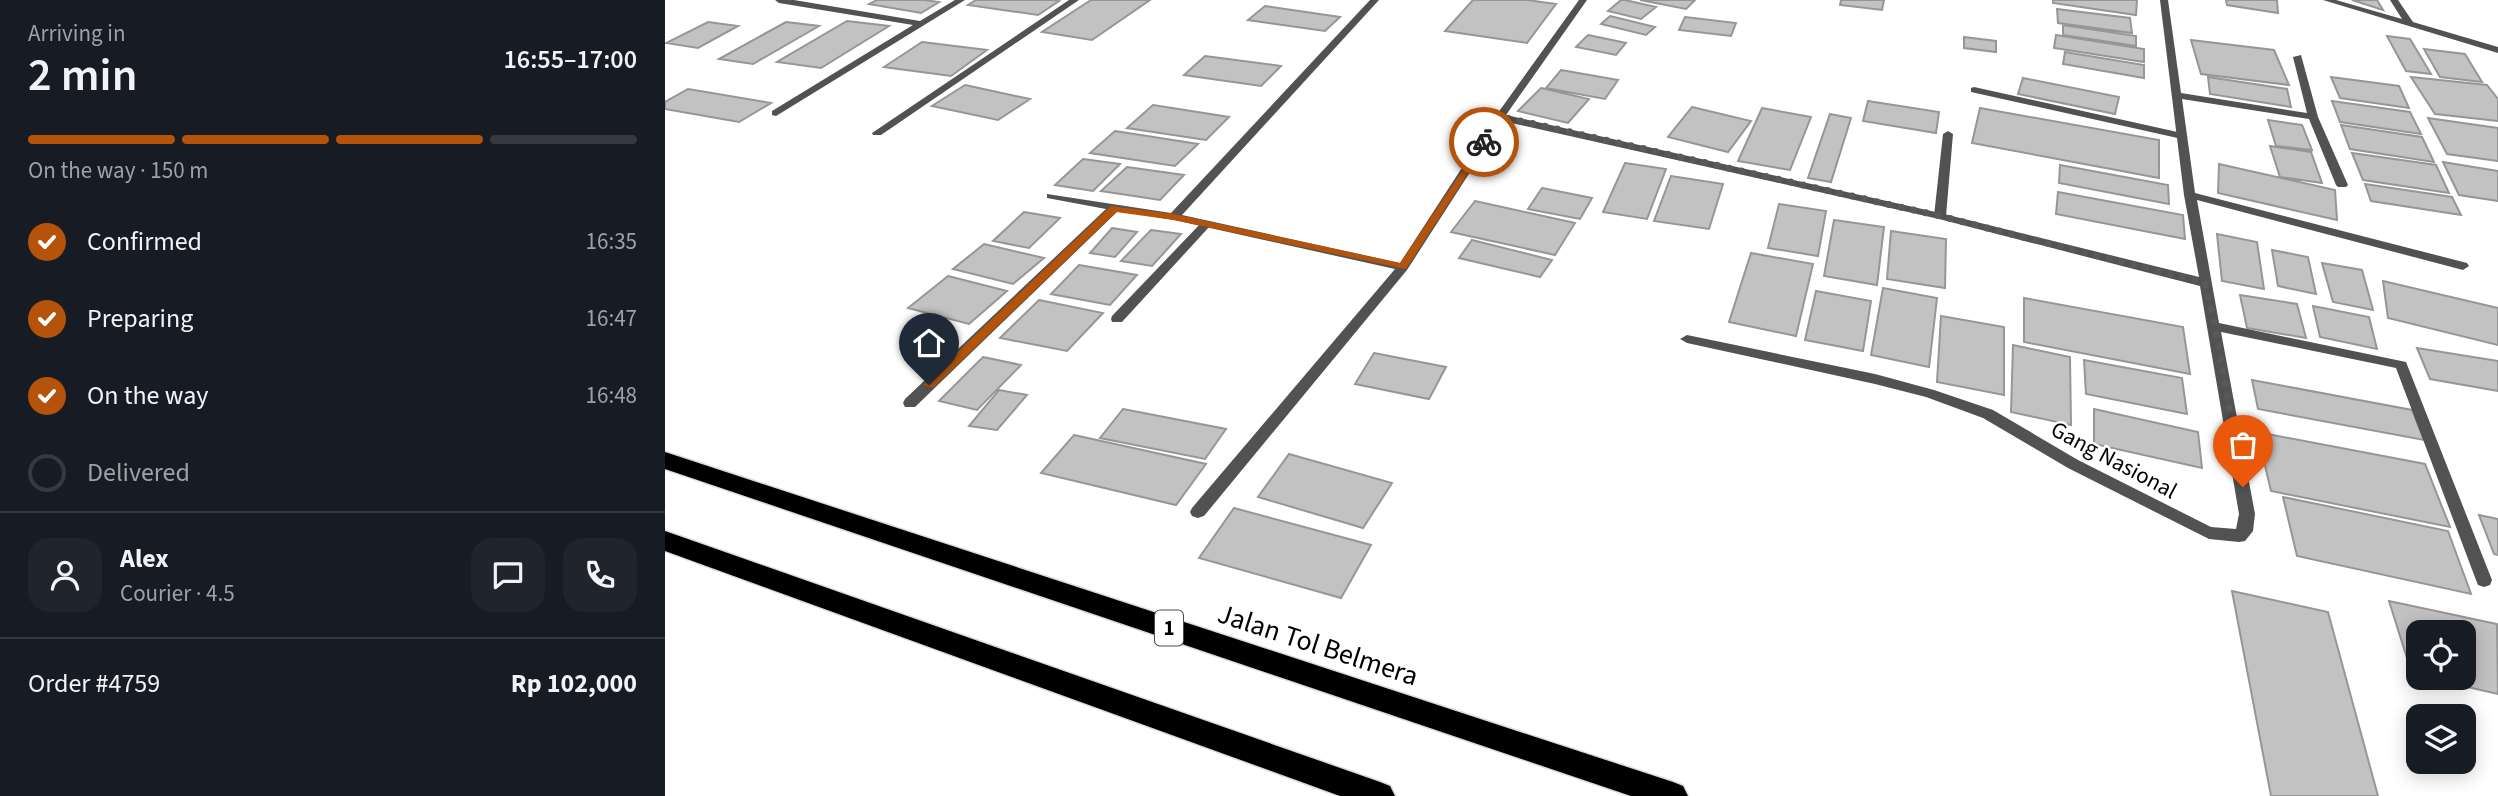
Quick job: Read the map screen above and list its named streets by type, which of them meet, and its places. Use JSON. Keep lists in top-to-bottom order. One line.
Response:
{"streets":{"highway":["1","Jalan Tol Belmera"],"street":["Gang Nasional"]},"page":{"heading":["2 min","Arriving in","16:55–17:00"],"panel":["Alex","Courier · 4.5","Order #4759","Rp 102,000"],"bar":"On the way · 150 m","list":[["Confirmed","16:35"],["Preparing","16:47"],["On the way","16:48"],"Delivered"]}}
